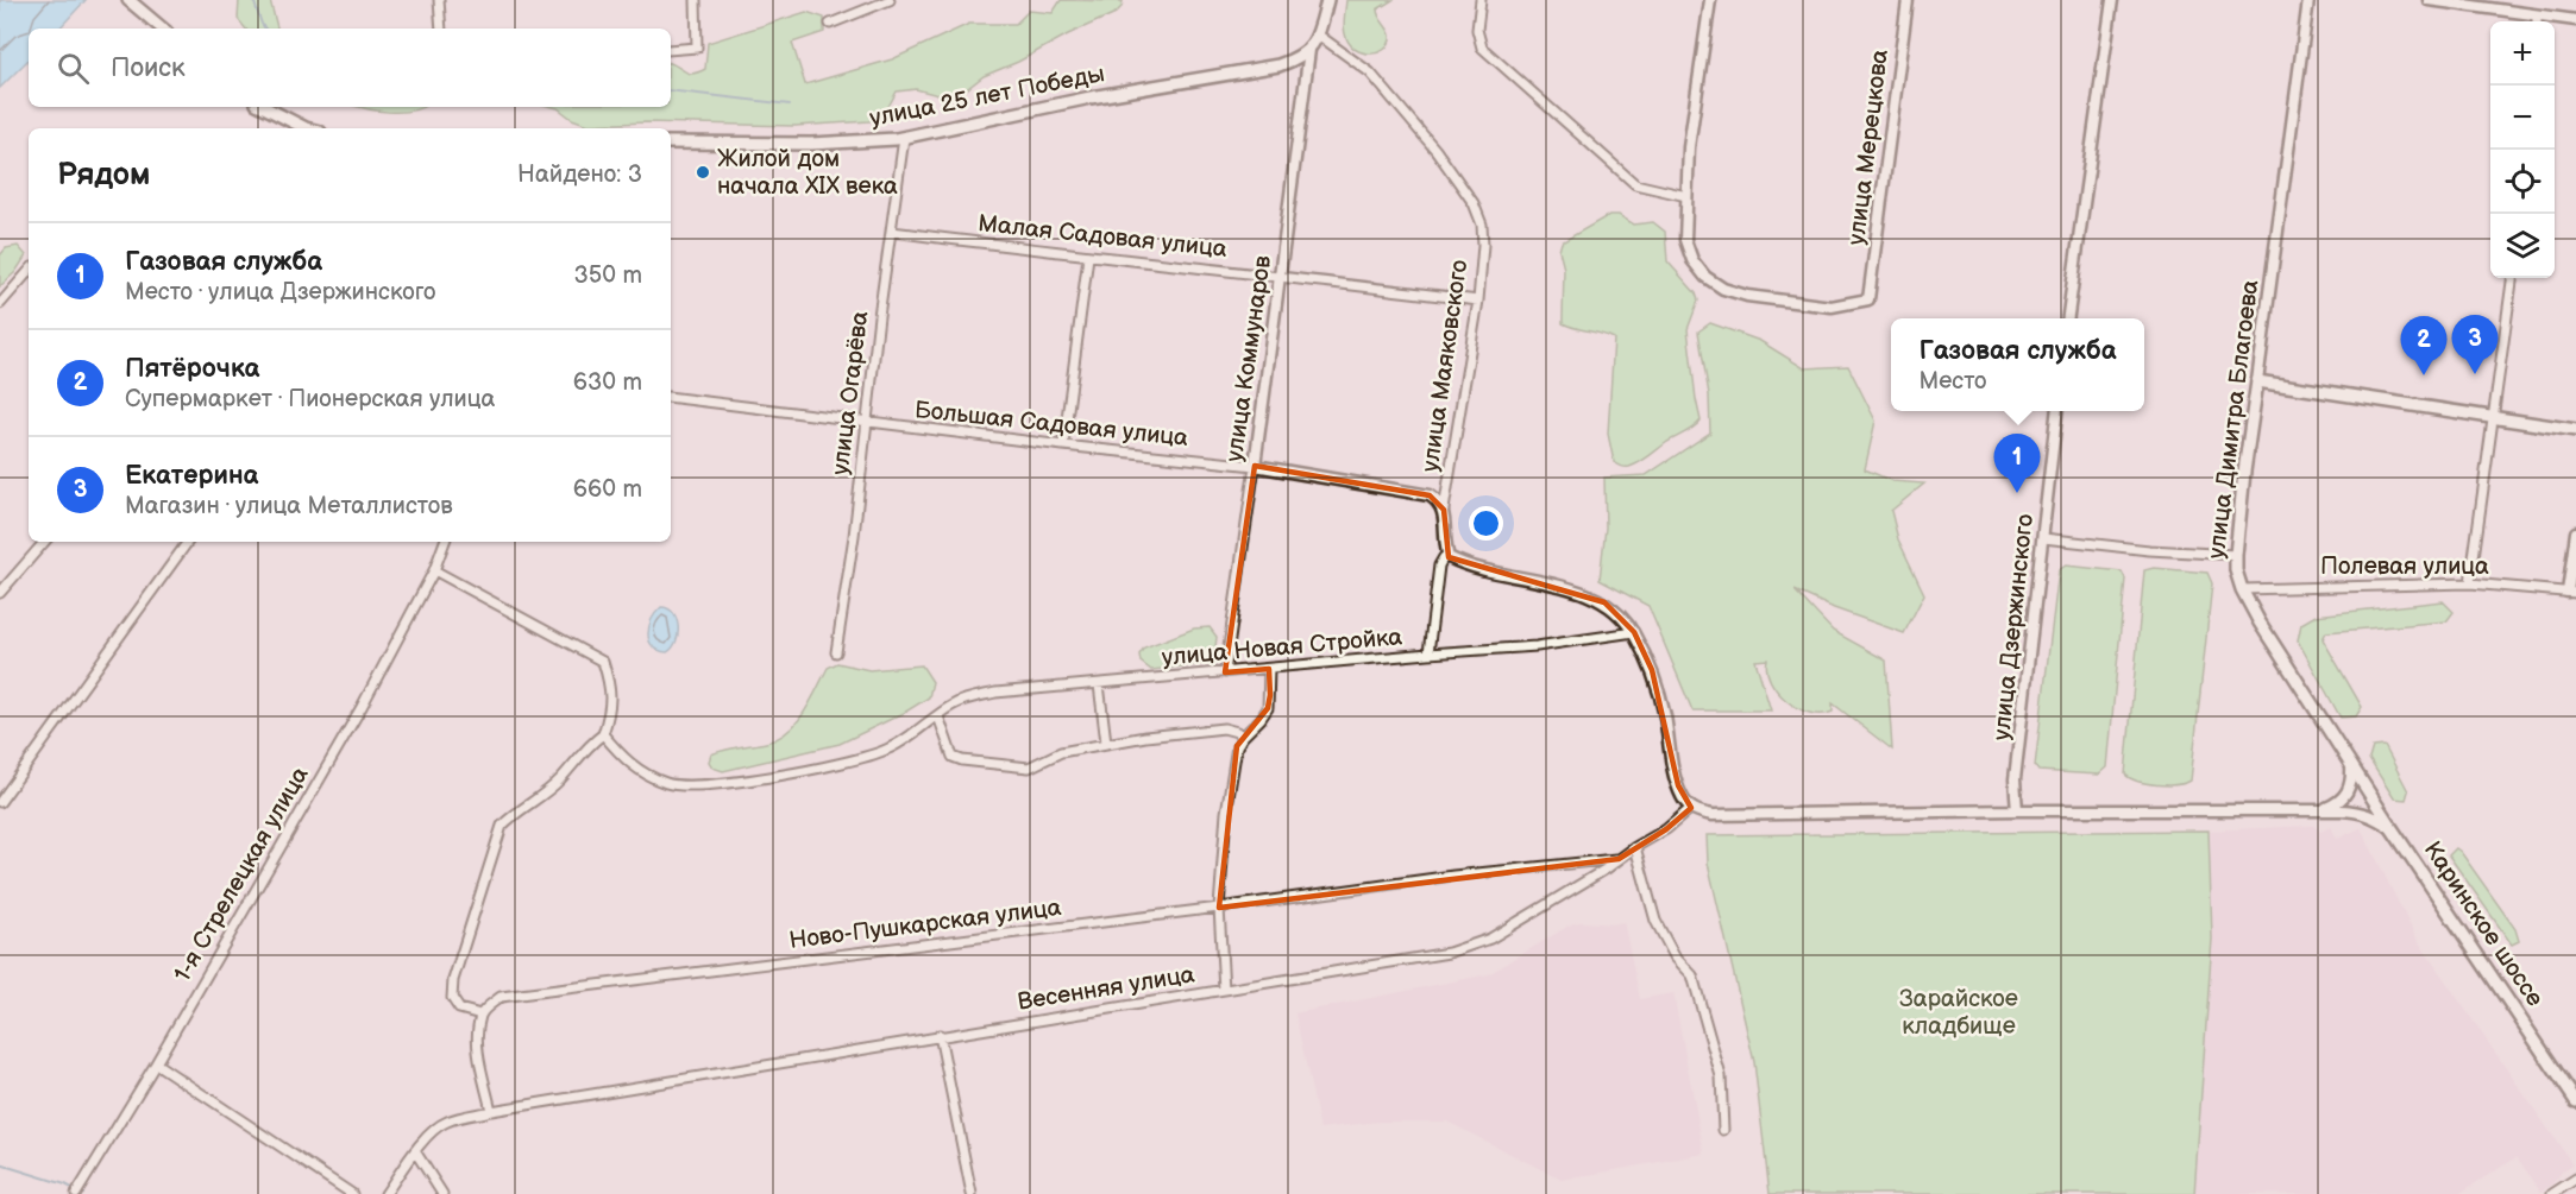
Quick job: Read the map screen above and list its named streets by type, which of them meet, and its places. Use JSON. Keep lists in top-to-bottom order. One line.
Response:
{"streets":{"main road":["улица 25 лет Победы","улица Димитра Благоева","Каринское шоссе"],"street":["улица Мерецкова","Малая Садовая улица","улица Коммунаров","улица Маяковского","улица Огарёва","Большая Садовая улица","Полевая улица","улица Дзержинского","улица Новая Стройка","1-я Стрелецкая улица","Ново-Пушкарская улица","Весенняя улица"]},"crossings":[["улица 25 лет Победы","улица Коммунаров"],["улица 25 лет Победы","улица Огарёва"],["Малая Садовая улица","улица Коммунаров"],["Малая Садовая улица","улица Маяковского"],["Малая Садовая улица","улица Огарёва"],["улица Коммунаров","Большая Садовая улица"],["улица Коммунаров","улица Новая Стройка"],["улица Маяковского","Большая Садовая улица"],["улица Огарёва","Большая Садовая улица"],["улица Димитра Благоева","Полевая улица"],["улица Димитра Благоева","Каринское шоссе"],["Ново-Пушкарская улица","Весенняя улица"]],"parks":["Зарайское кладбище"],"places":["Жилой дом начала XIX века"],"page":{"map_buttons":["+","−"],"search":"Поиск","heading":["Рядом","Найдено: 3"],"list":[{"mark":"1","name":"Газовая служба","note":"Место · улица Дзержинского","value":"350 m"},{"mark":"2","name":"Пятёрочка","note":"Супермаркет · Пионерская улица","value":"630 m"},{"mark":"3","name":"Екатерина","note":"Магазин · улица Металлистов","value":"660 m"}],"pins":["3","2","1"],"popup":["Газовая служба","Место"]}}
